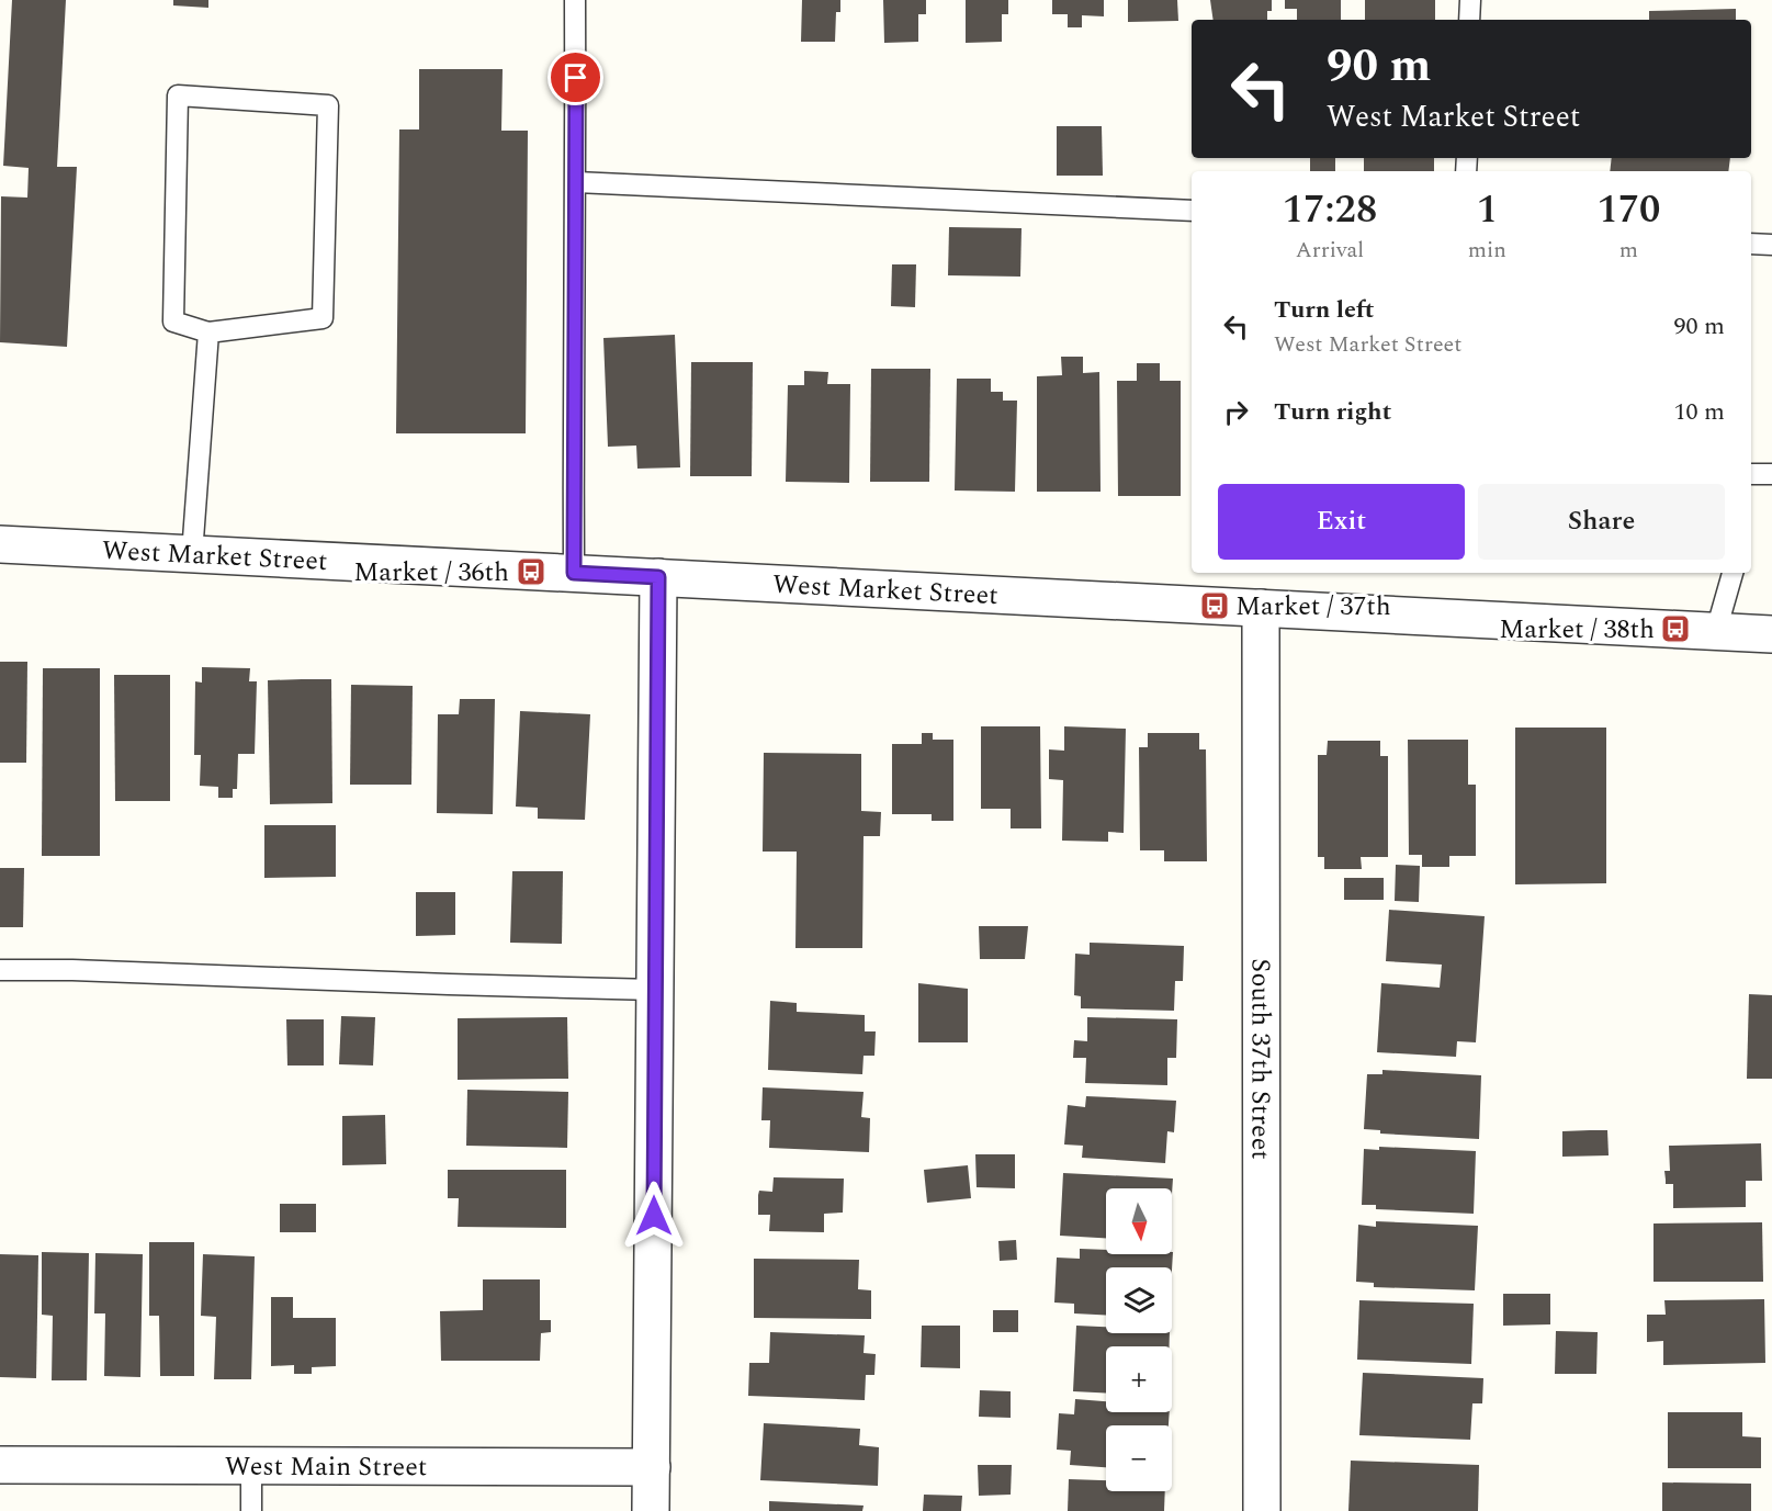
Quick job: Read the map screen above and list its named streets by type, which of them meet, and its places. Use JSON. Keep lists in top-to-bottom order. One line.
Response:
{"streets":{"street":["West Market Street","South 37th Street","West Main Street"]},"crossings":[["West Market Street","South 37th Street"]],"places":{"bus stop":["Market / 36th","Market / 37th","Market / 38th"]},"north":"bottom","page":{"turn":["90 m","West Market Street"],"eta":["17:28","Arrival","1","min","170","m"],"list":[{"name":"Turn left","note":"West Market Street","value":"90 m"},{"name":"Turn right","value":"10 m"}],"buttons":["Exit","Share"],"map_buttons":["+","−"]}}
